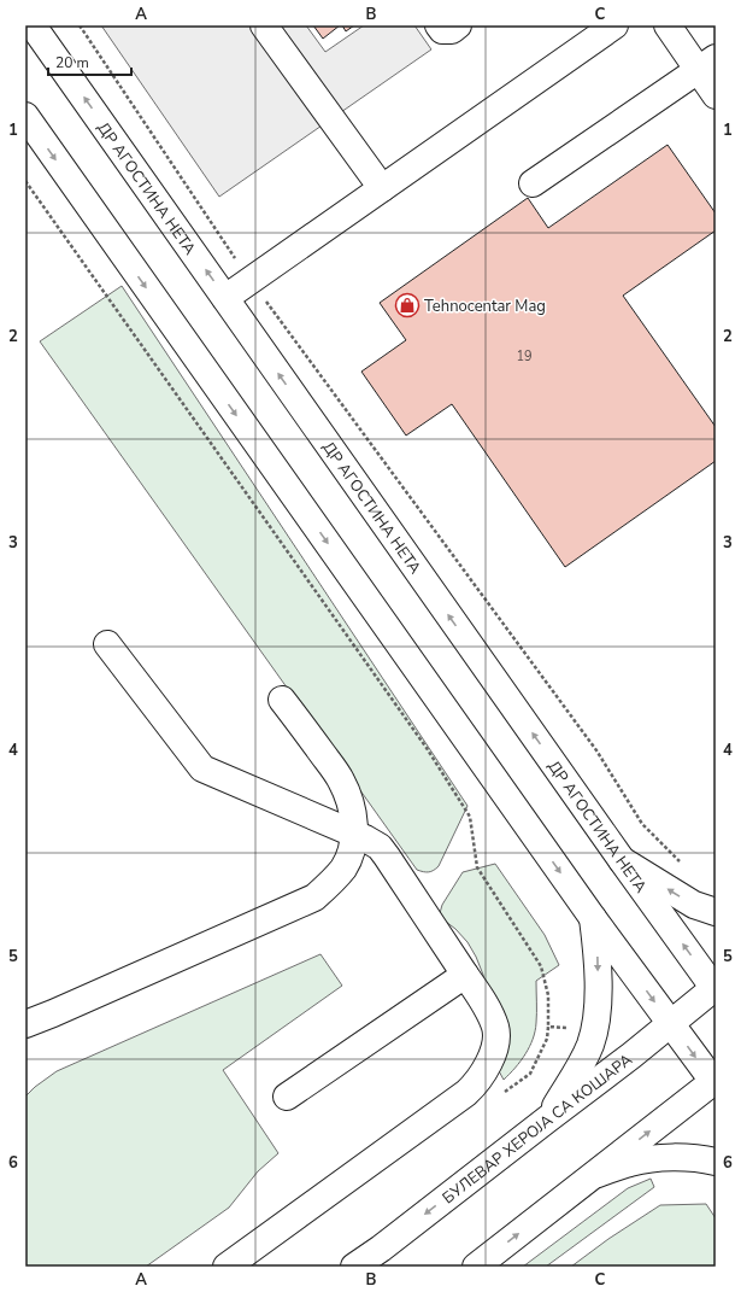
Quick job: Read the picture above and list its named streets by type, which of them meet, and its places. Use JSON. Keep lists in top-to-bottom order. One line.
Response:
{"streets":{"street":["ДР АГОСТИНА НЕТА","БУЛЕВАР ХЕРОЈА СА КОШАРА"]},"crossings":[["ДР АГОСТИНА НЕТА","БУЛЕВАР ХЕРОЈА СА КОШАРА"]],"places":{"shop":["Tehnocentar Mag"]},"house_numbers":["19"],"scale_bar":"20 m","grid":{"columns":["A","B","C"],"rows":["1","2","3","4","5","6"]}}
